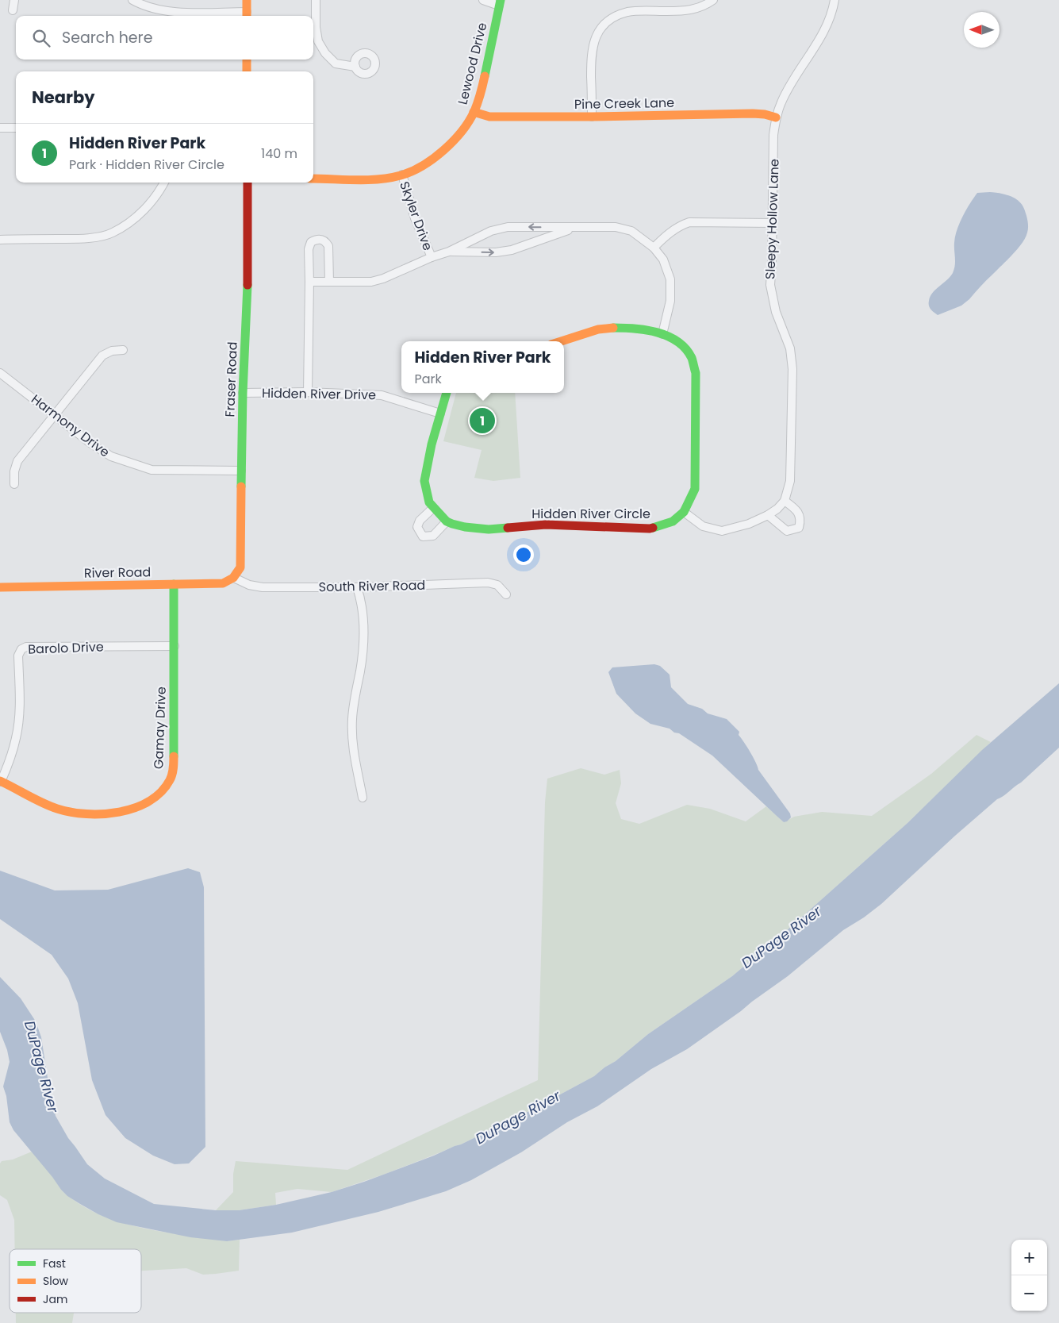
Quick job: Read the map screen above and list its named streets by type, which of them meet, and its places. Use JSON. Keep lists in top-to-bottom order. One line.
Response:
{"streets":{"street":["Lewood Drive","Pine Creek Lane","Skyler Drive","Sleepy Hollow Lane","Fraser Road","Hidden River Drive","Harmony Drive","Hidden River Circle","River Road","South River Road","Barolo Drive","Gamay Drive"]},"crossings":[["Lewood Drive","Pine Creek Lane"],["Lewood Drive","Skyler Drive"],["Pine Creek Lane","Sleepy Hollow Lane"],["Fraser Road","Hidden River Drive"],["Fraser Road","Harmony Drive"],["Fraser Road","River Road"],["Fraser Road","South River Road"],["River Road","South River Road"],["River Road","Gamay Drive"],["Barolo Drive","Gamay Drive"]],"water":["DuPage River"],"legend":["Fast","Slow","Jam"],"north":"left","page":{"search":"Search here","heading":"Nearby","list":[{"mark":"1","name":"Hidden River Park","note":"Park · Hidden River Circle","value":"140 m"}],"popup":["Hidden River Park","Park"],"pins":"1","map_buttons":["+","−"]}}
